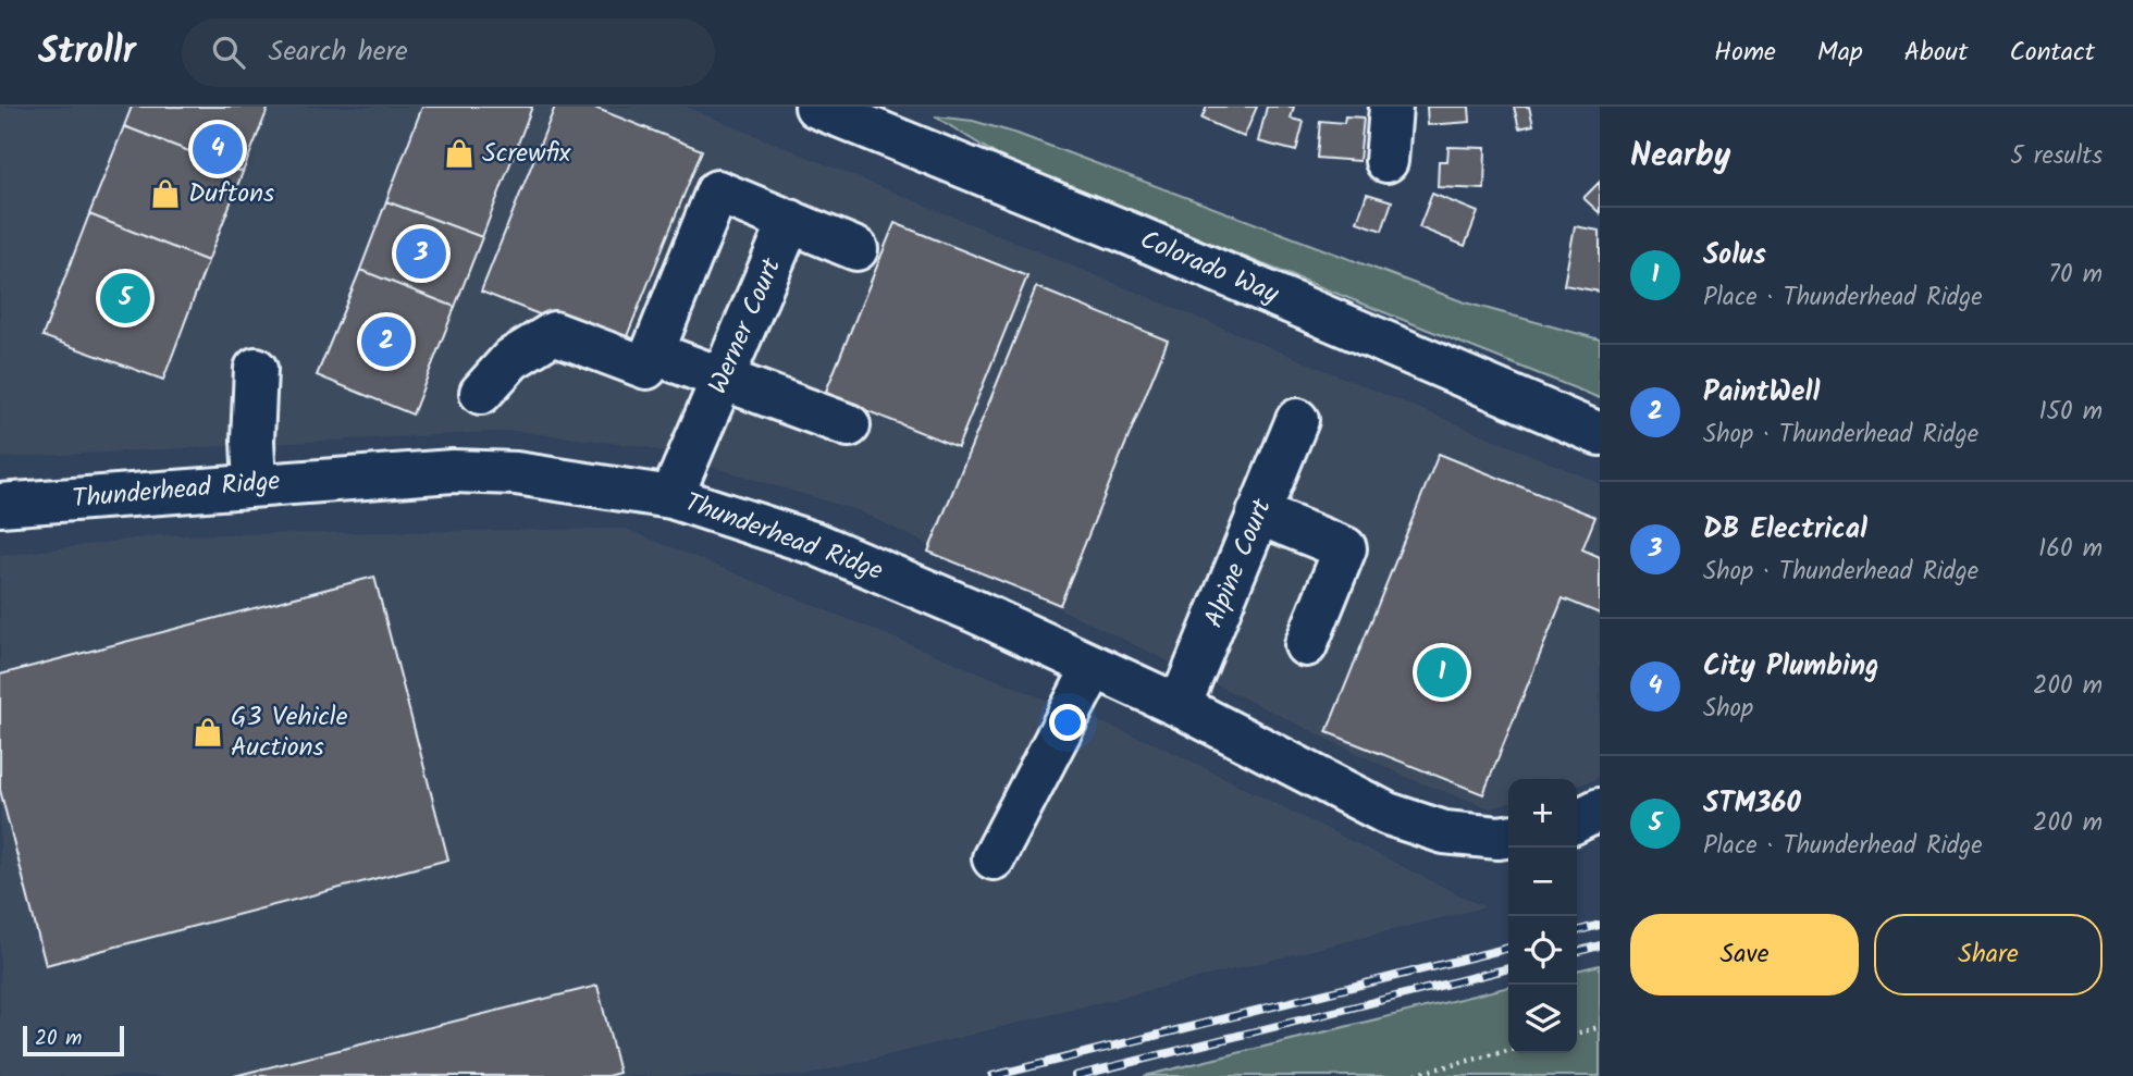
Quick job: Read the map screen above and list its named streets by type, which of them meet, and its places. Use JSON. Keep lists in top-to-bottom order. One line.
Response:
{"streets":{"street":["Colorado Way","Werner Court","Thunderhead Ridge","Alpine Court"]},"crossings":[["Werner Court","Thunderhead Ridge"],["Thunderhead Ridge","Alpine Court"]],"places":{"shop":["Screwfix","Duftons","G3 Vehicle Auctions"]},"scale_bar":"20 m","page":{"header":"Strollr","search":"Search here","nav":["Home","Map","About","Contact"],"heading":["Nearby","5 results"],"pins":["4","3","5","2","1"],"list":[{"mark":"1","name":"Solus","note":"Place · Thunderhead Ridge","value":"70 m"},{"mark":"2","name":"PaintWell","note":"Shop · Thunderhead Ridge","value":"150 m"},{"mark":"3","name":"DB Electrical","note":"Shop · Thunderhead Ridge","value":"160 m"},{"mark":"4","name":"City Plumbing","note":"Shop","value":"200 m"},{"mark":"5","name":"STM360","note":"Place · Thunderhead Ridge","value":"200 m"}],"map_buttons":["+","−"],"buttons":["Save","Share"],"scale":"20 m"}}
